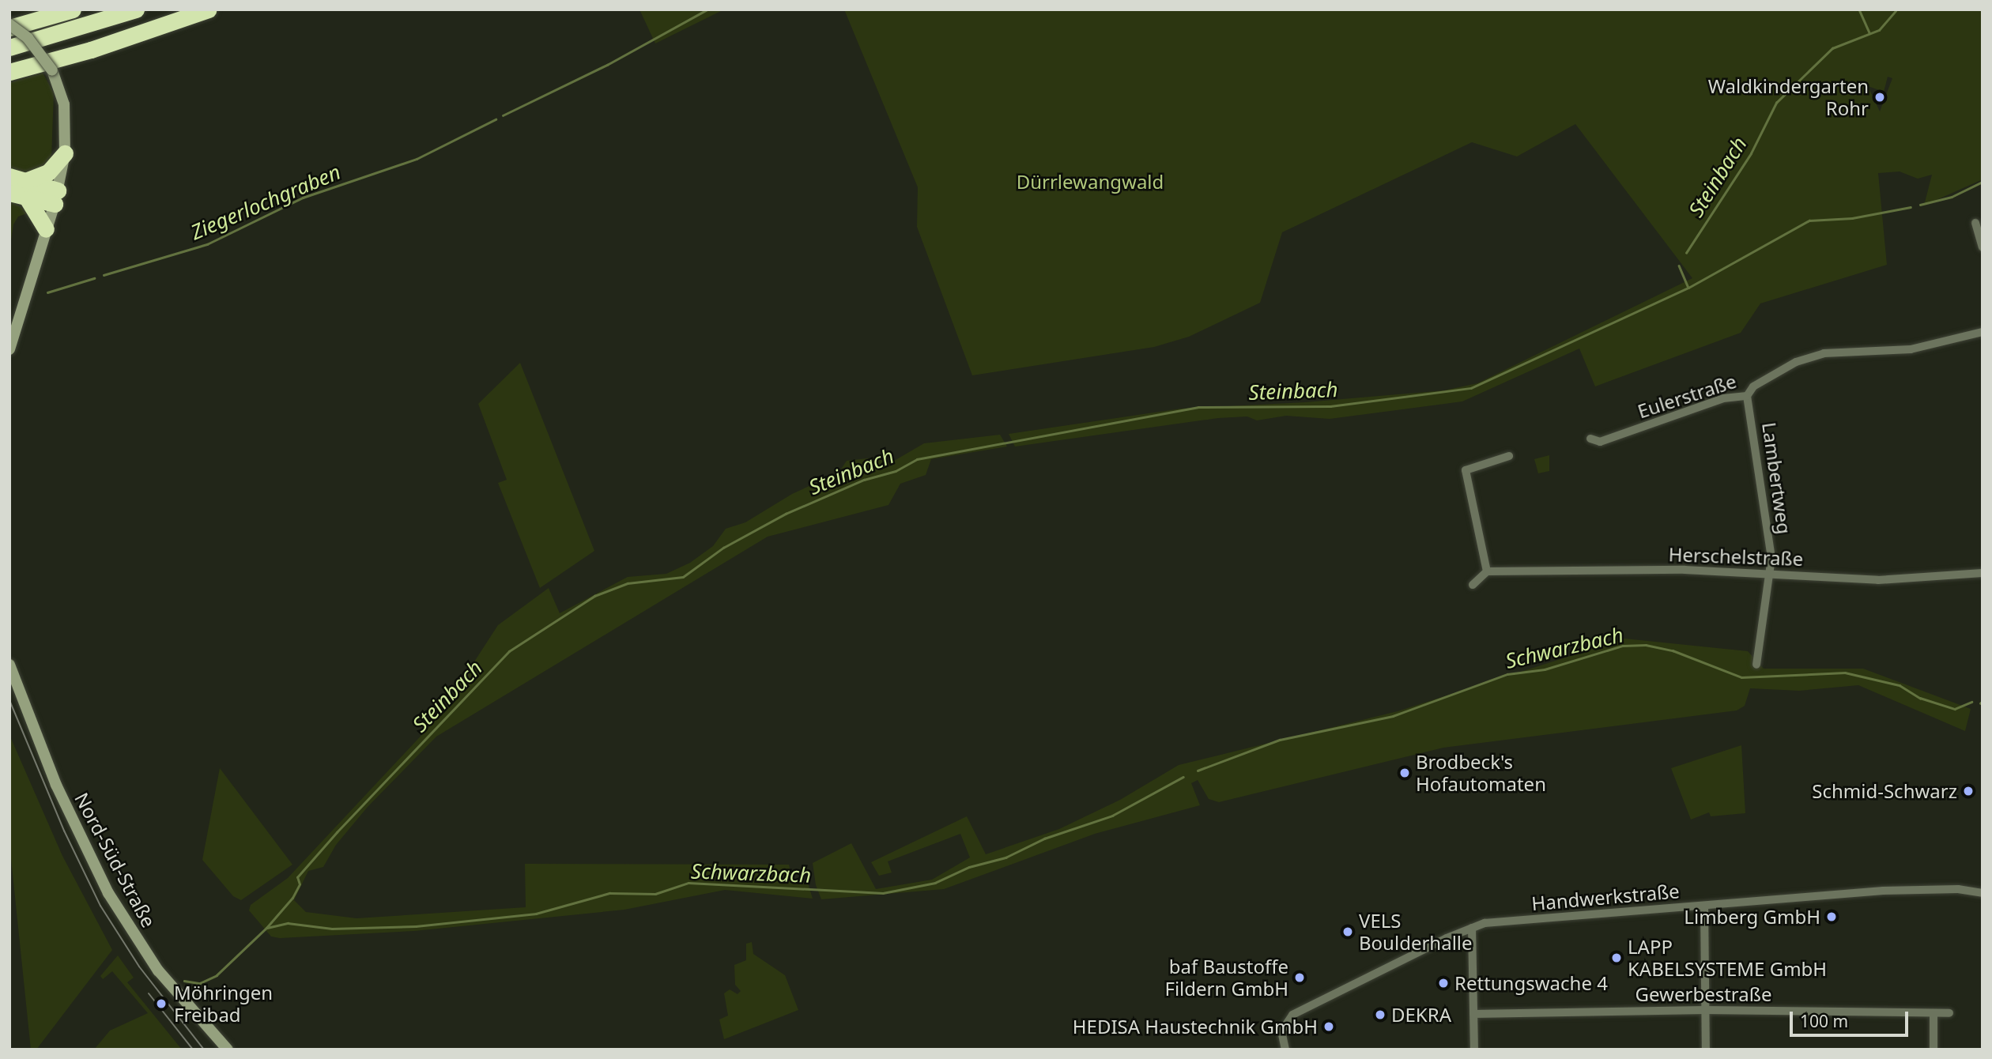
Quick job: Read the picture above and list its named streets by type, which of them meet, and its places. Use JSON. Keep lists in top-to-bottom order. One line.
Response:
{"streets":{"main road":["Nord-Süd-Straße"],"street":["Eulerstraße","Lambertweg","Herschelstraße","Handwerkstraße","Gewerbestraße"]},"crossings":[["Eulerstraße","Lambertweg"],["Lambertweg","Herschelstraße"]],"water":["Steinbach","Ziegerlochgraben","Schwarzbach"],"parks":["Dürrlewangwald"],"places":["Waldkindergarten Rohr","Brodbeck's Hofautomaten","Schmid-Schwarz","Limberg GmbH","VELS Boulderhalle","LAPP KABELSYSTEME GmbH","baf Baustoffe Fildern GmbH","Rettungswache 4","Möhringen Freibad","DEKRA","HEDISA Haustechnik GmbH"],"scale_bar":"100 m"}
